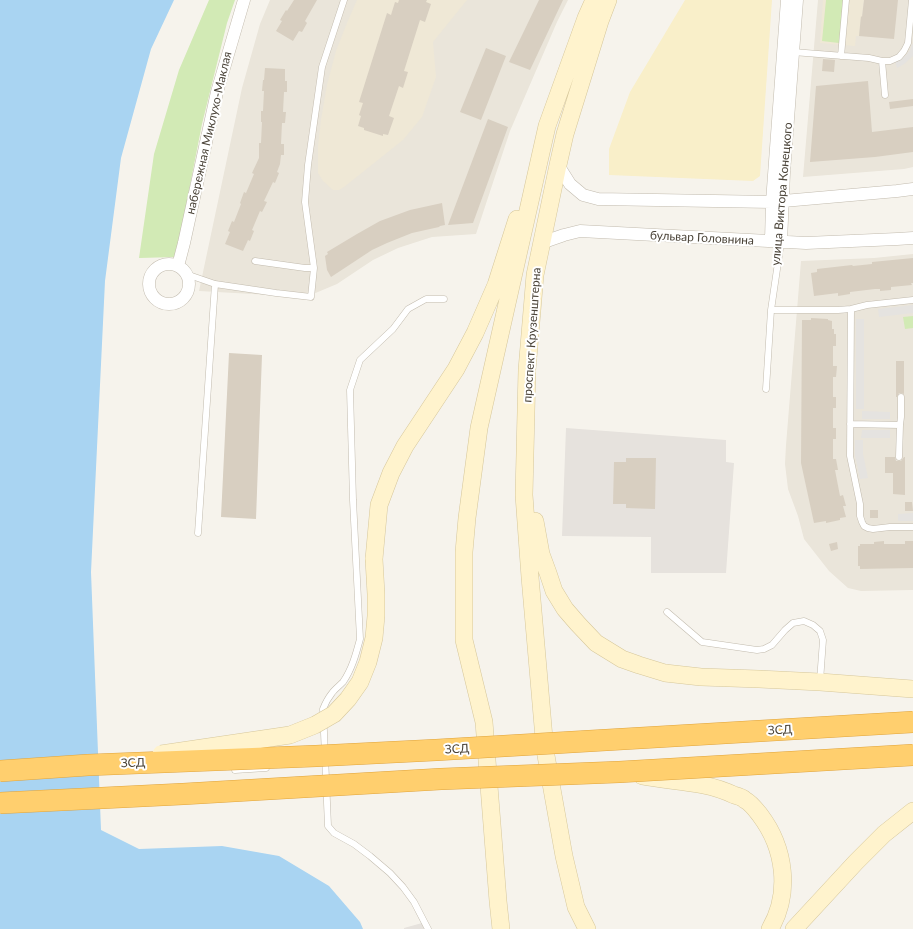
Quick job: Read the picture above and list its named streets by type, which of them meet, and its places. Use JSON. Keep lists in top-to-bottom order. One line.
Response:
{"streets":{"highway":["ЗСД"],"main road":["проспект Крузенштерна"],"street":["набережная Миклухо-Маклая","улица Виктора Конецкого","бульвар Головнина"]},"crossings":[["улица Виктора Конецкого","бульвар Головнина"],["бульвар Головнина","проспект Крузенштерна"]]}
